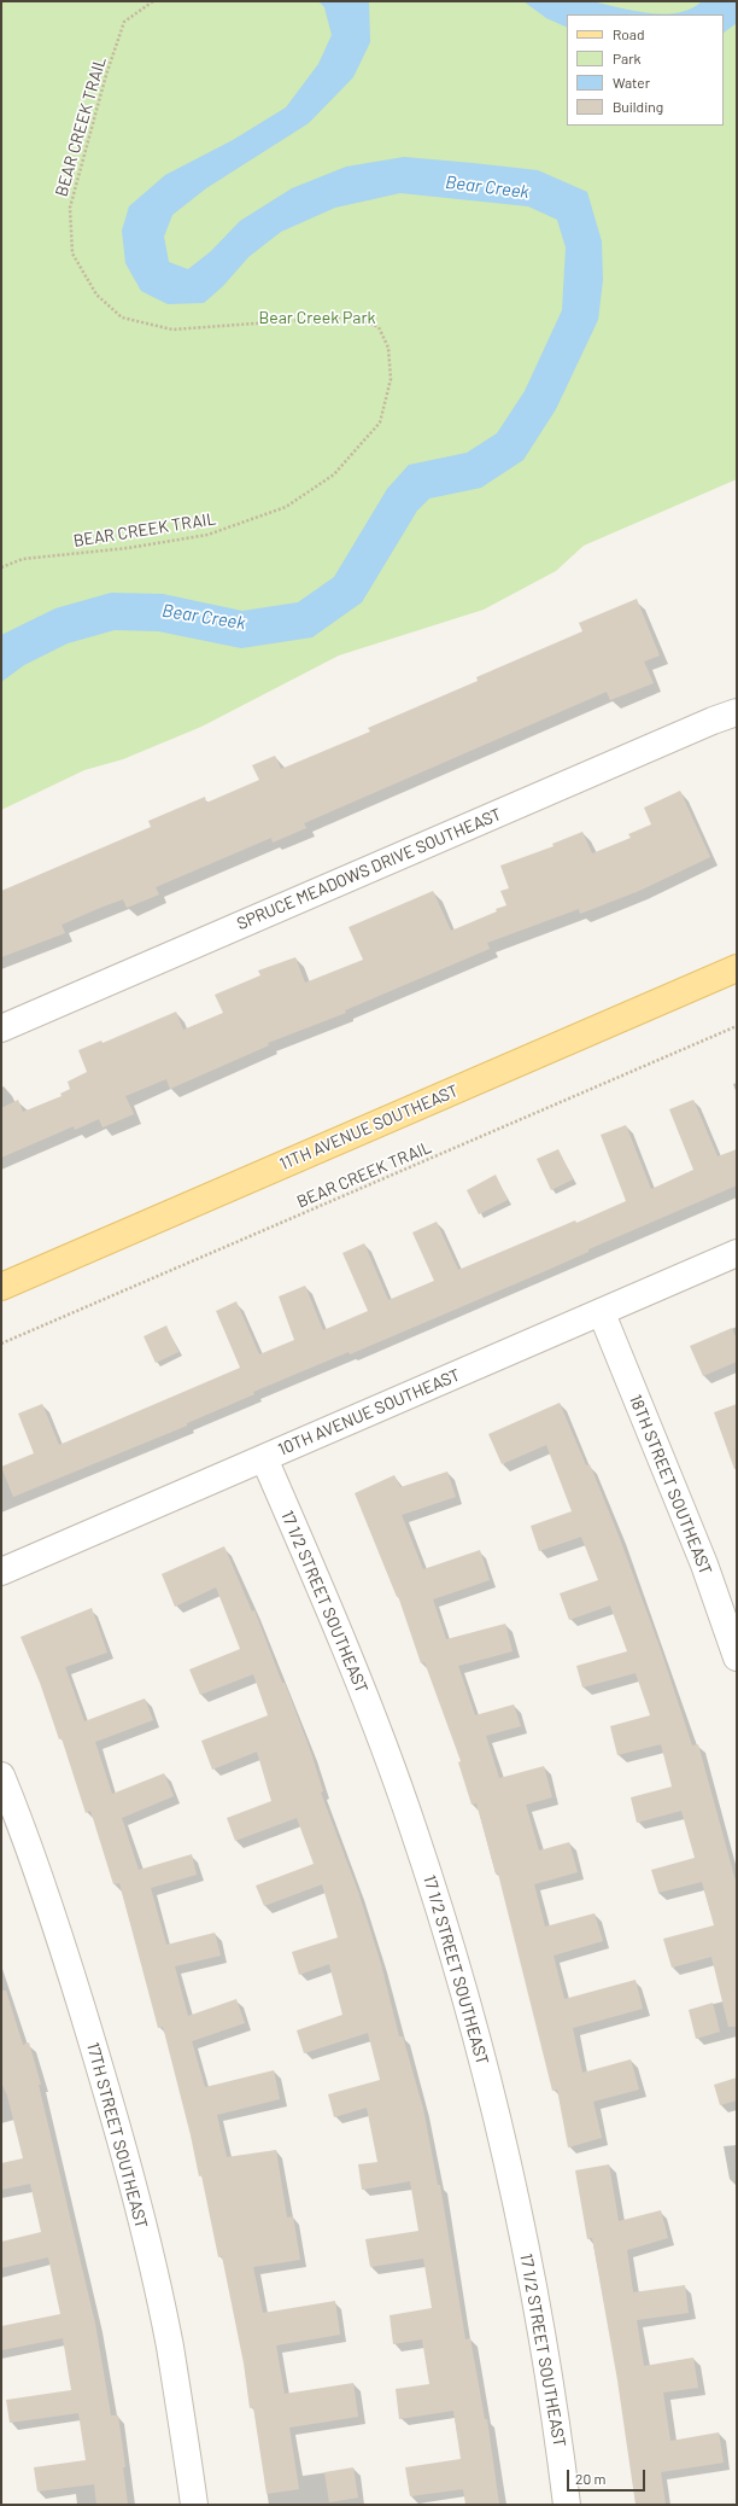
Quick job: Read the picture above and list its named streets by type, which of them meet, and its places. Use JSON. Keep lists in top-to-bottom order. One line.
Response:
{"streets":{"main road":["11TH AVENUE SOUTHEAST"],"street":["SPRUCE MEADOWS DRIVE SOUTHEAST","10TH AVENUE SOUTHEAST","18TH STREET SOUTHEAST","17 1/2 STREET SOUTHEAST","17TH STREET SOUTHEAST"],"path":["BEAR CREEK TRAIL"]},"crossings":[["10TH AVENUE SOUTHEAST","18TH STREET SOUTHEAST"],["10TH AVENUE SOUTHEAST","17 1/2 STREET SOUTHEAST"]],"water":["Bear Creek"],"parks":["Bear Creek Park"],"legend":["Road","Park","Water","Building"],"scale_bar":"20 m"}
